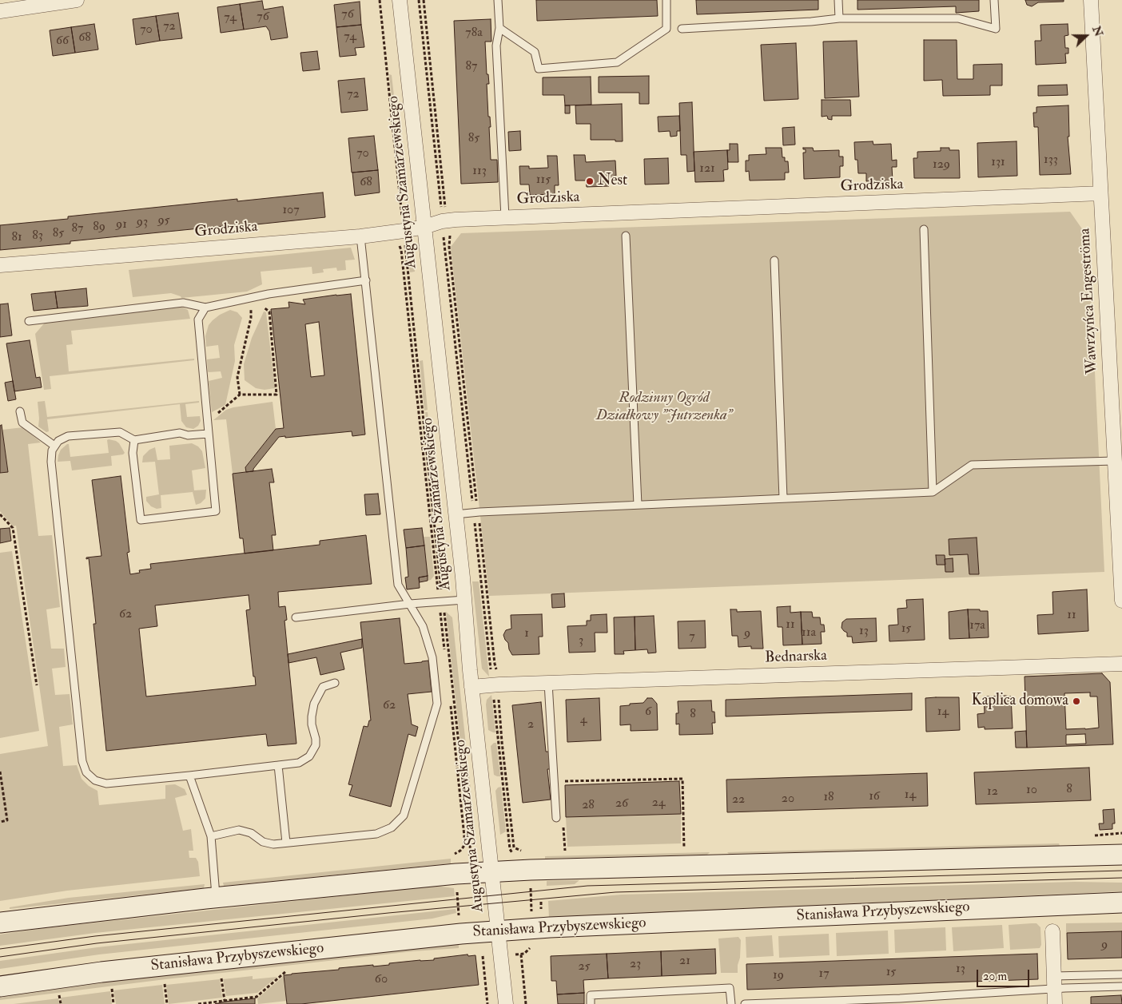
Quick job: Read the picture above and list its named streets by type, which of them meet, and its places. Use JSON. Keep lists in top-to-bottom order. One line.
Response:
{"streets":{"main road":["Stanisława Przybyszewskiego"],"street":["Augustyna Szamarzewskiego","Grodziska","Wawrzyńca Engeströma","Bednarska"]},"crossings":[["Augustyna Szamarzewskiego","Grodziska"],["Augustyna Szamarzewskiego","Bednarska"],["Augustyna Szamarzewskiego","Stanisława Przybyszewskiego"],["Grodziska","Wawrzyńca Engeströma"]],"parks":["Rodzinny Ogród Działkowy \"Jutrzenka\""],"places":["Nest","Kaplica domowa"],"house_numbers":["76","76","74","72","70","78a","74","68","66","87","72","85","70","133","131","129","121","113","115","68","107","95","93","91","89","87","85","83","81","62","11","11","17a","15","13","11a","1","9","7","3","62","6","14","8","4","2","8","10","12","14","16","18","20","22","24","26","28","9","21","23","25","13","15","17","19","60"],"scale_bar":"20 m","north":"right"}
